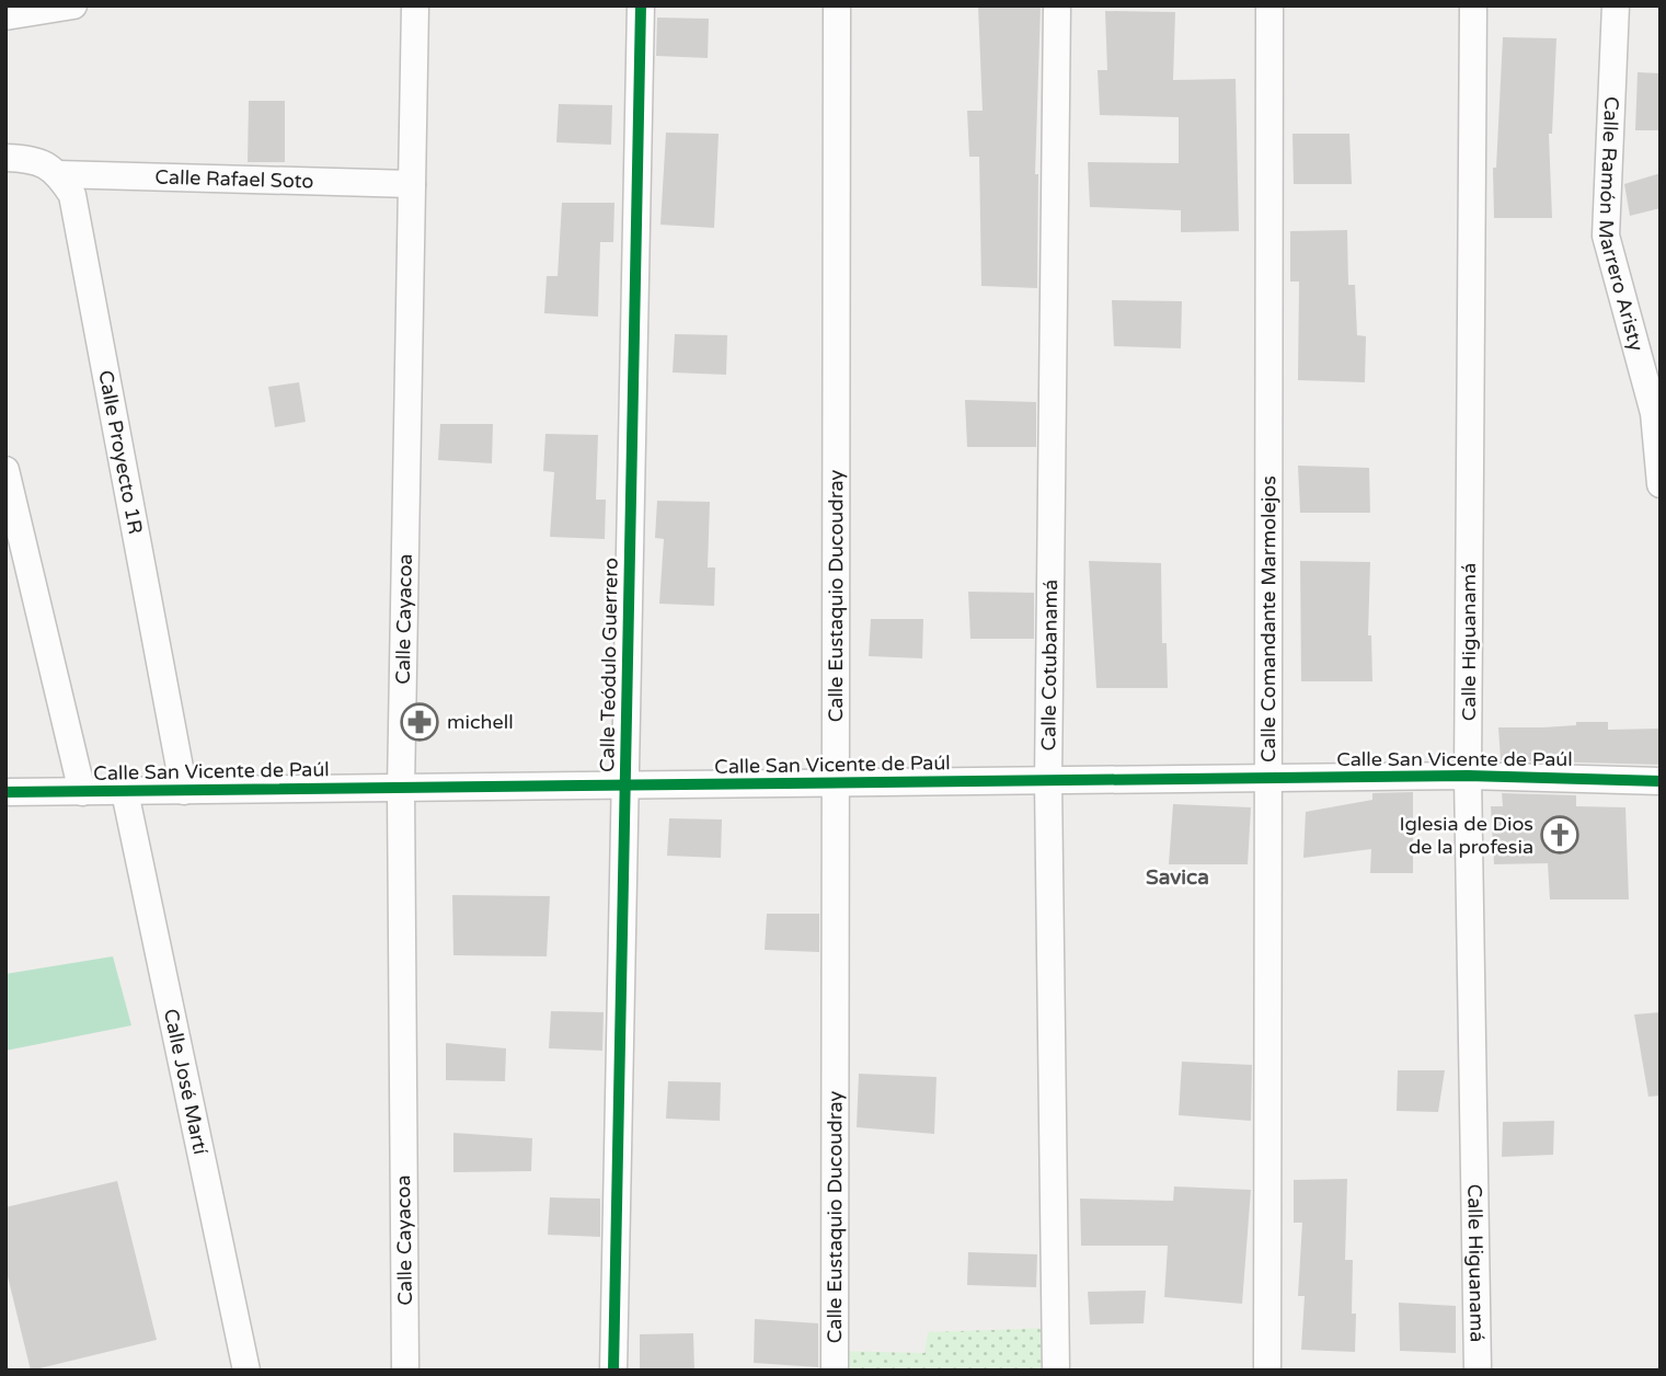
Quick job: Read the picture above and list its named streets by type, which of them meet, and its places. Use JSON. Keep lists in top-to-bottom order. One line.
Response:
{"streets":{"street":["Calle Rafael Soto","Calle Ramón Marrero Aristy","Calle Proyecto 1R","Calle Eustaquio Ducoudray","Calle Cayacoa","Calle Comandante Marmolejos","Calle Higuanamá","Calle Teódulo Guerrero","Calle Cotubanamá","Calle San Vicente de Paúl","Calle José Martí"]},"crossings":[["Calle Rafael Soto","Calle Proyecto 1R"],["Calle Rafael Soto","Calle Cayacoa"],["Calle Proyecto 1R","Calle San Vicente de Paúl"],["Calle Eustaquio Ducoudray","Calle San Vicente de Paúl"],["Calle Cayacoa","Calle San Vicente de Paúl"],["Calle Comandante Marmolejos","Calle San Vicente de Paúl"],["Calle Higuanamá","Calle San Vicente de Paúl"],["Calle Teódulo Guerrero","Calle San Vicente de Paúl"],["Calle Cotubanamá","Calle San Vicente de Paúl"],["Calle San Vicente de Paúl","Calle José Martí"]],"districts":["Savica"],"places":{"pharmacy":["michell"],"church":["Iglesia de Dios de la profesia"]}}
